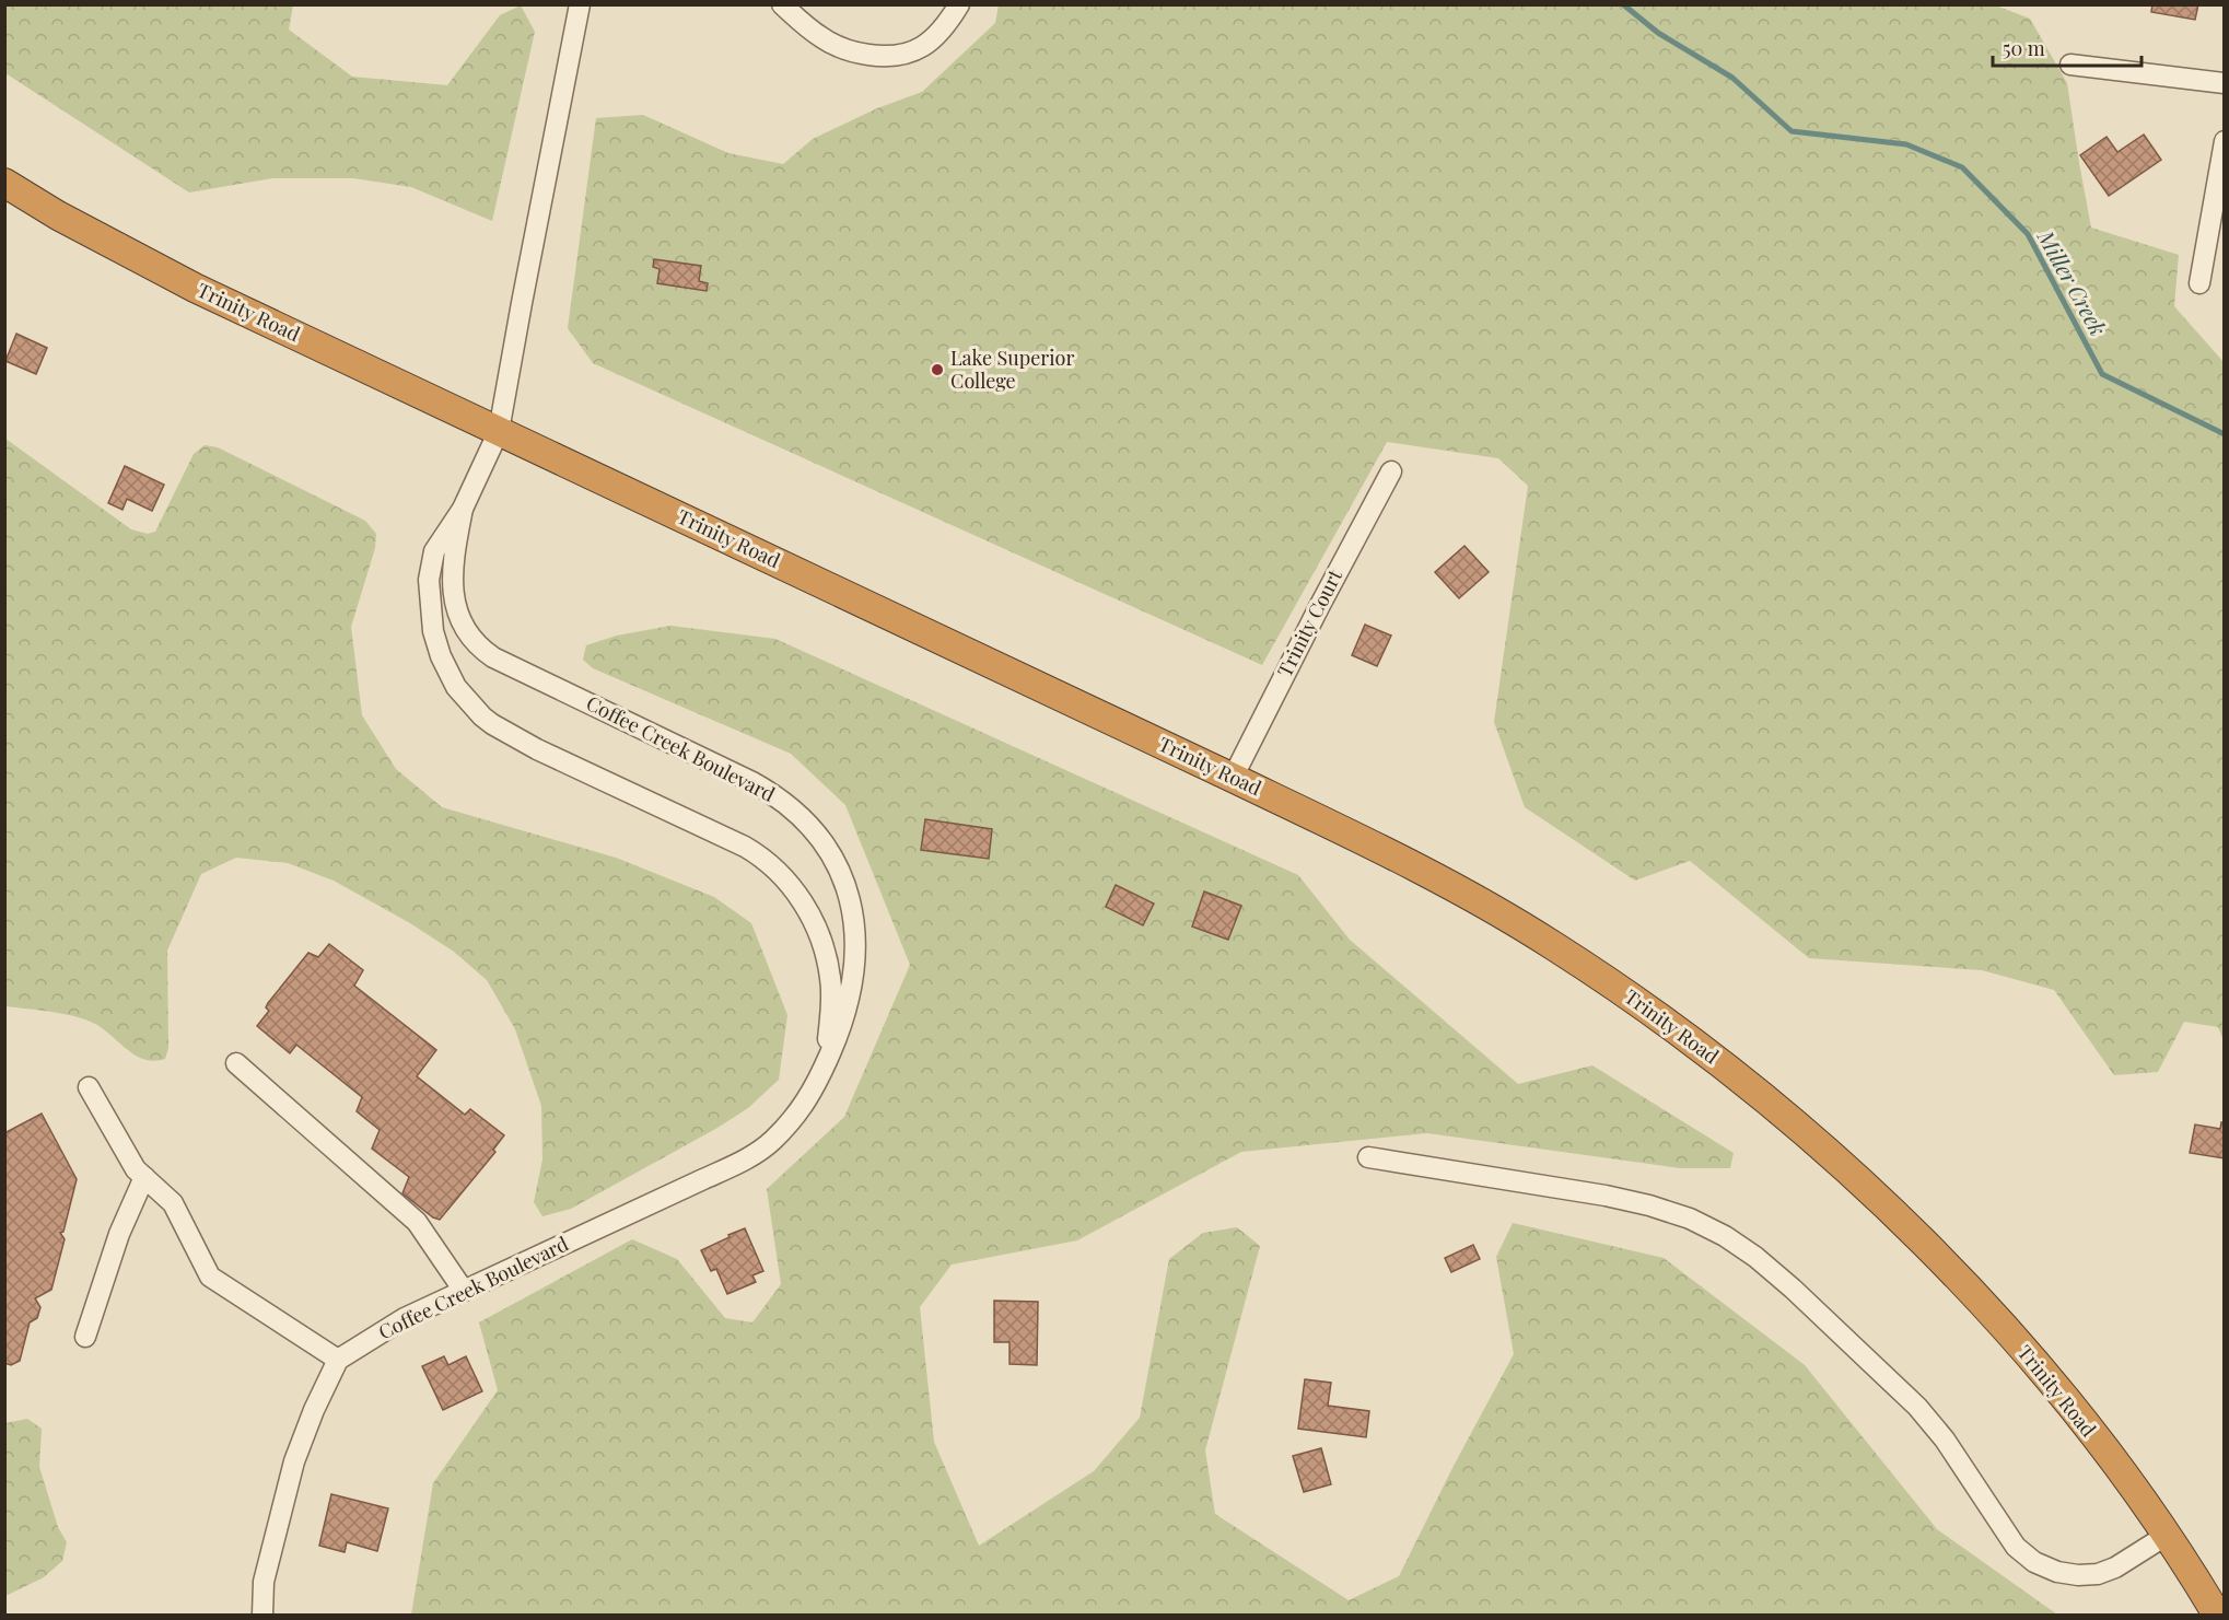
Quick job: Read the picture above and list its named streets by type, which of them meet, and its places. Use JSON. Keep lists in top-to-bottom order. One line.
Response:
{"streets":{"highway":["Trinity Road"],"street":["Trinity Court","Coffee Creek Boulevard"]},"crossings":[["Trinity Road","Trinity Court"],["Trinity Road","Coffee Creek Boulevard"]],"water":["Miller Creek"],"places":["Lake Superior College"],"scale_bar":"50 m"}
